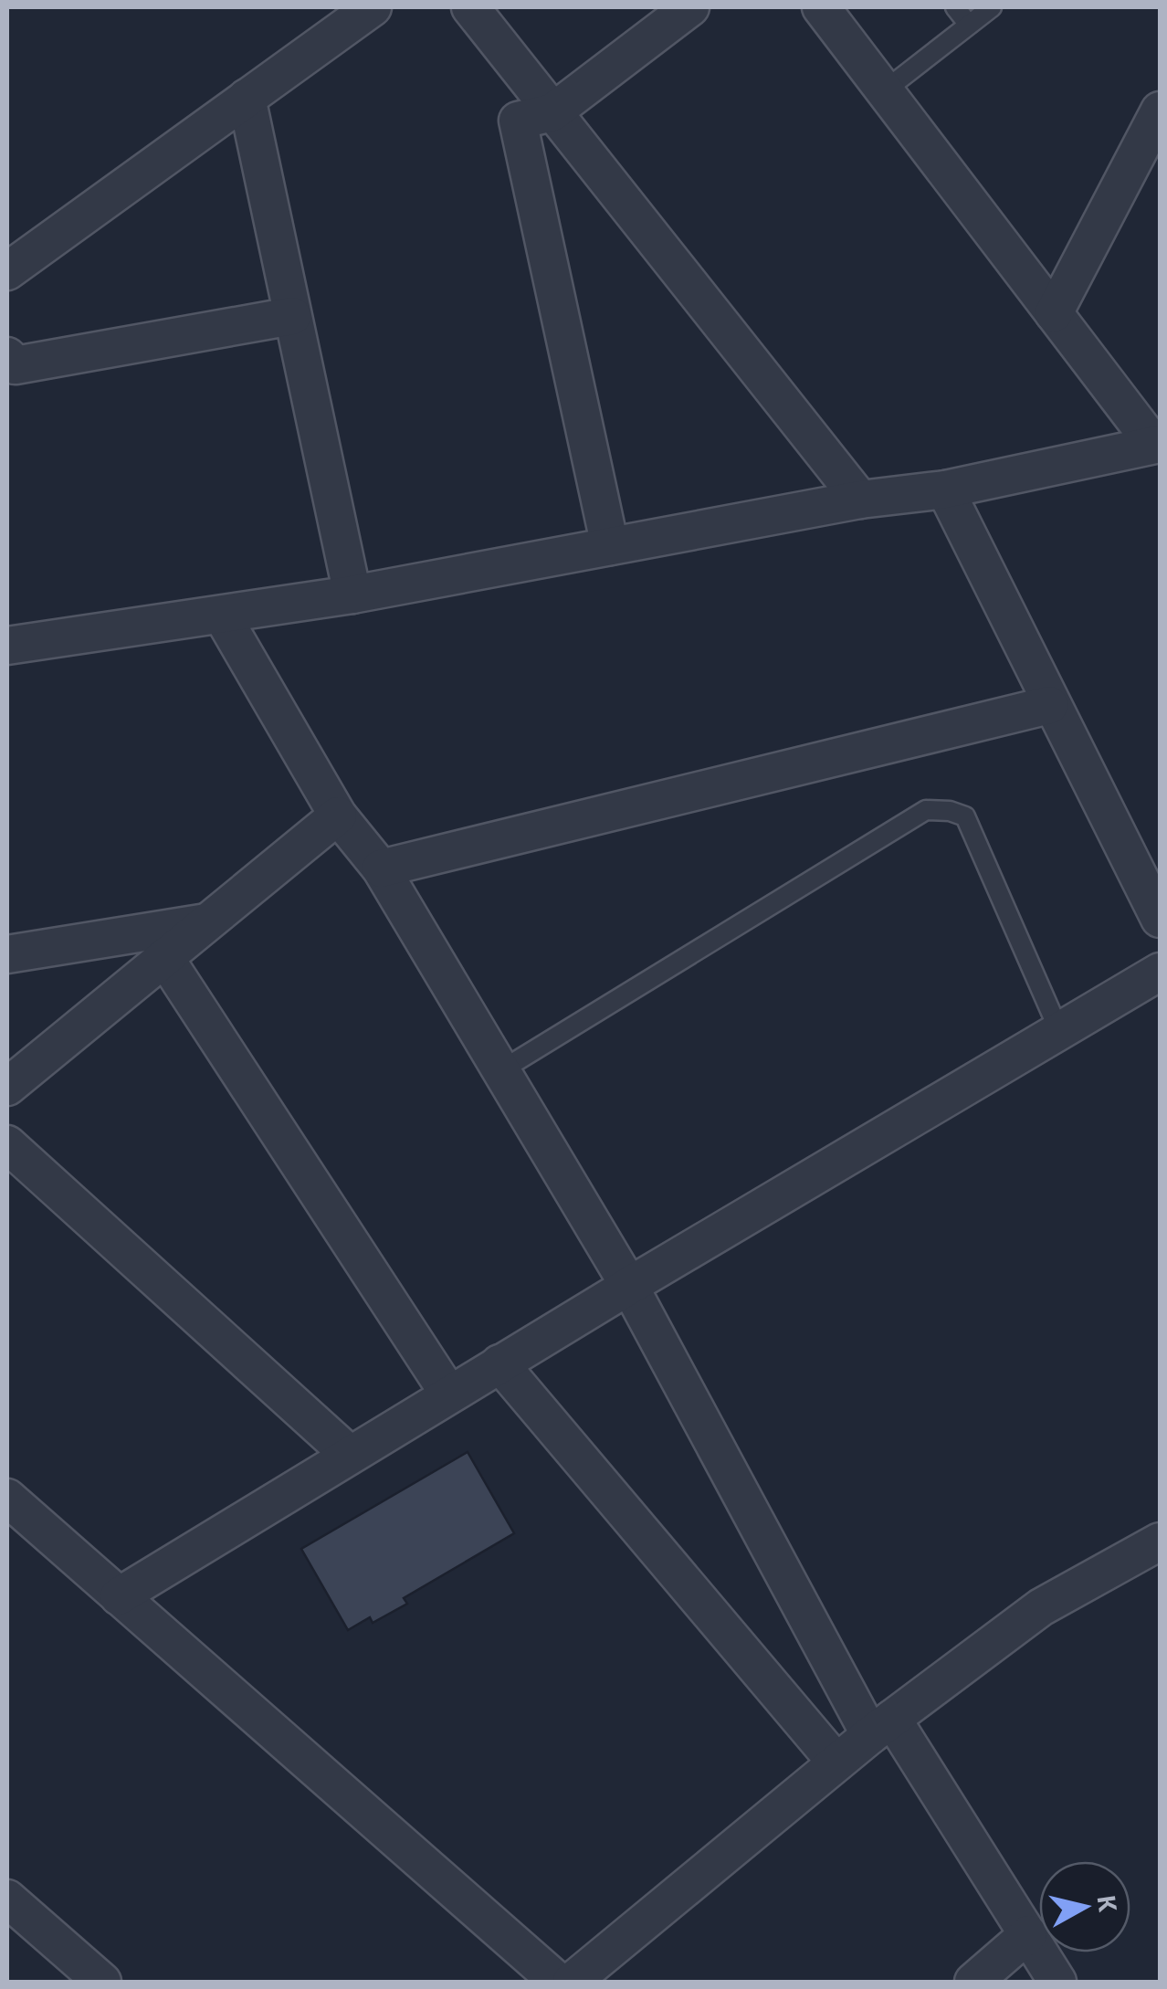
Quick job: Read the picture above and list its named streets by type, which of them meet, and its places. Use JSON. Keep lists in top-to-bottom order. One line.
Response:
{"north":"right"}
